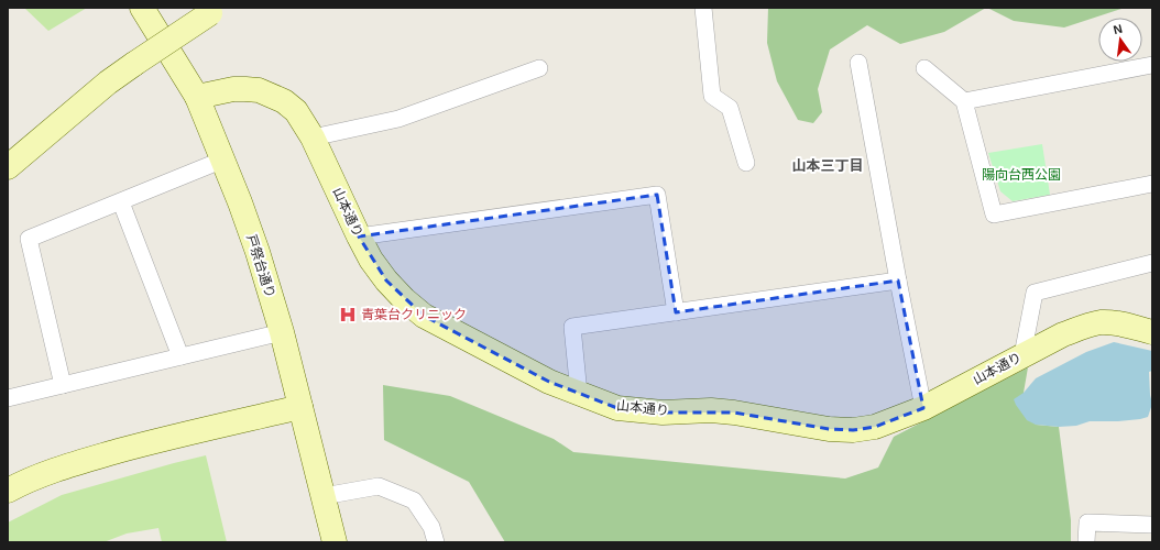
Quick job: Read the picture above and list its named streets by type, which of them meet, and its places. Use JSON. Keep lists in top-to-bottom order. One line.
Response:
{"streets":{"street":["山本通り","戸祭台通り"]},"crossings":[["山本通り","戸祭台通り"]],"districts":["山本三丁目"],"parks":["陽向台西公園"],"places":{"hospital":["青葉台クリニック"]},"north":"top"}
